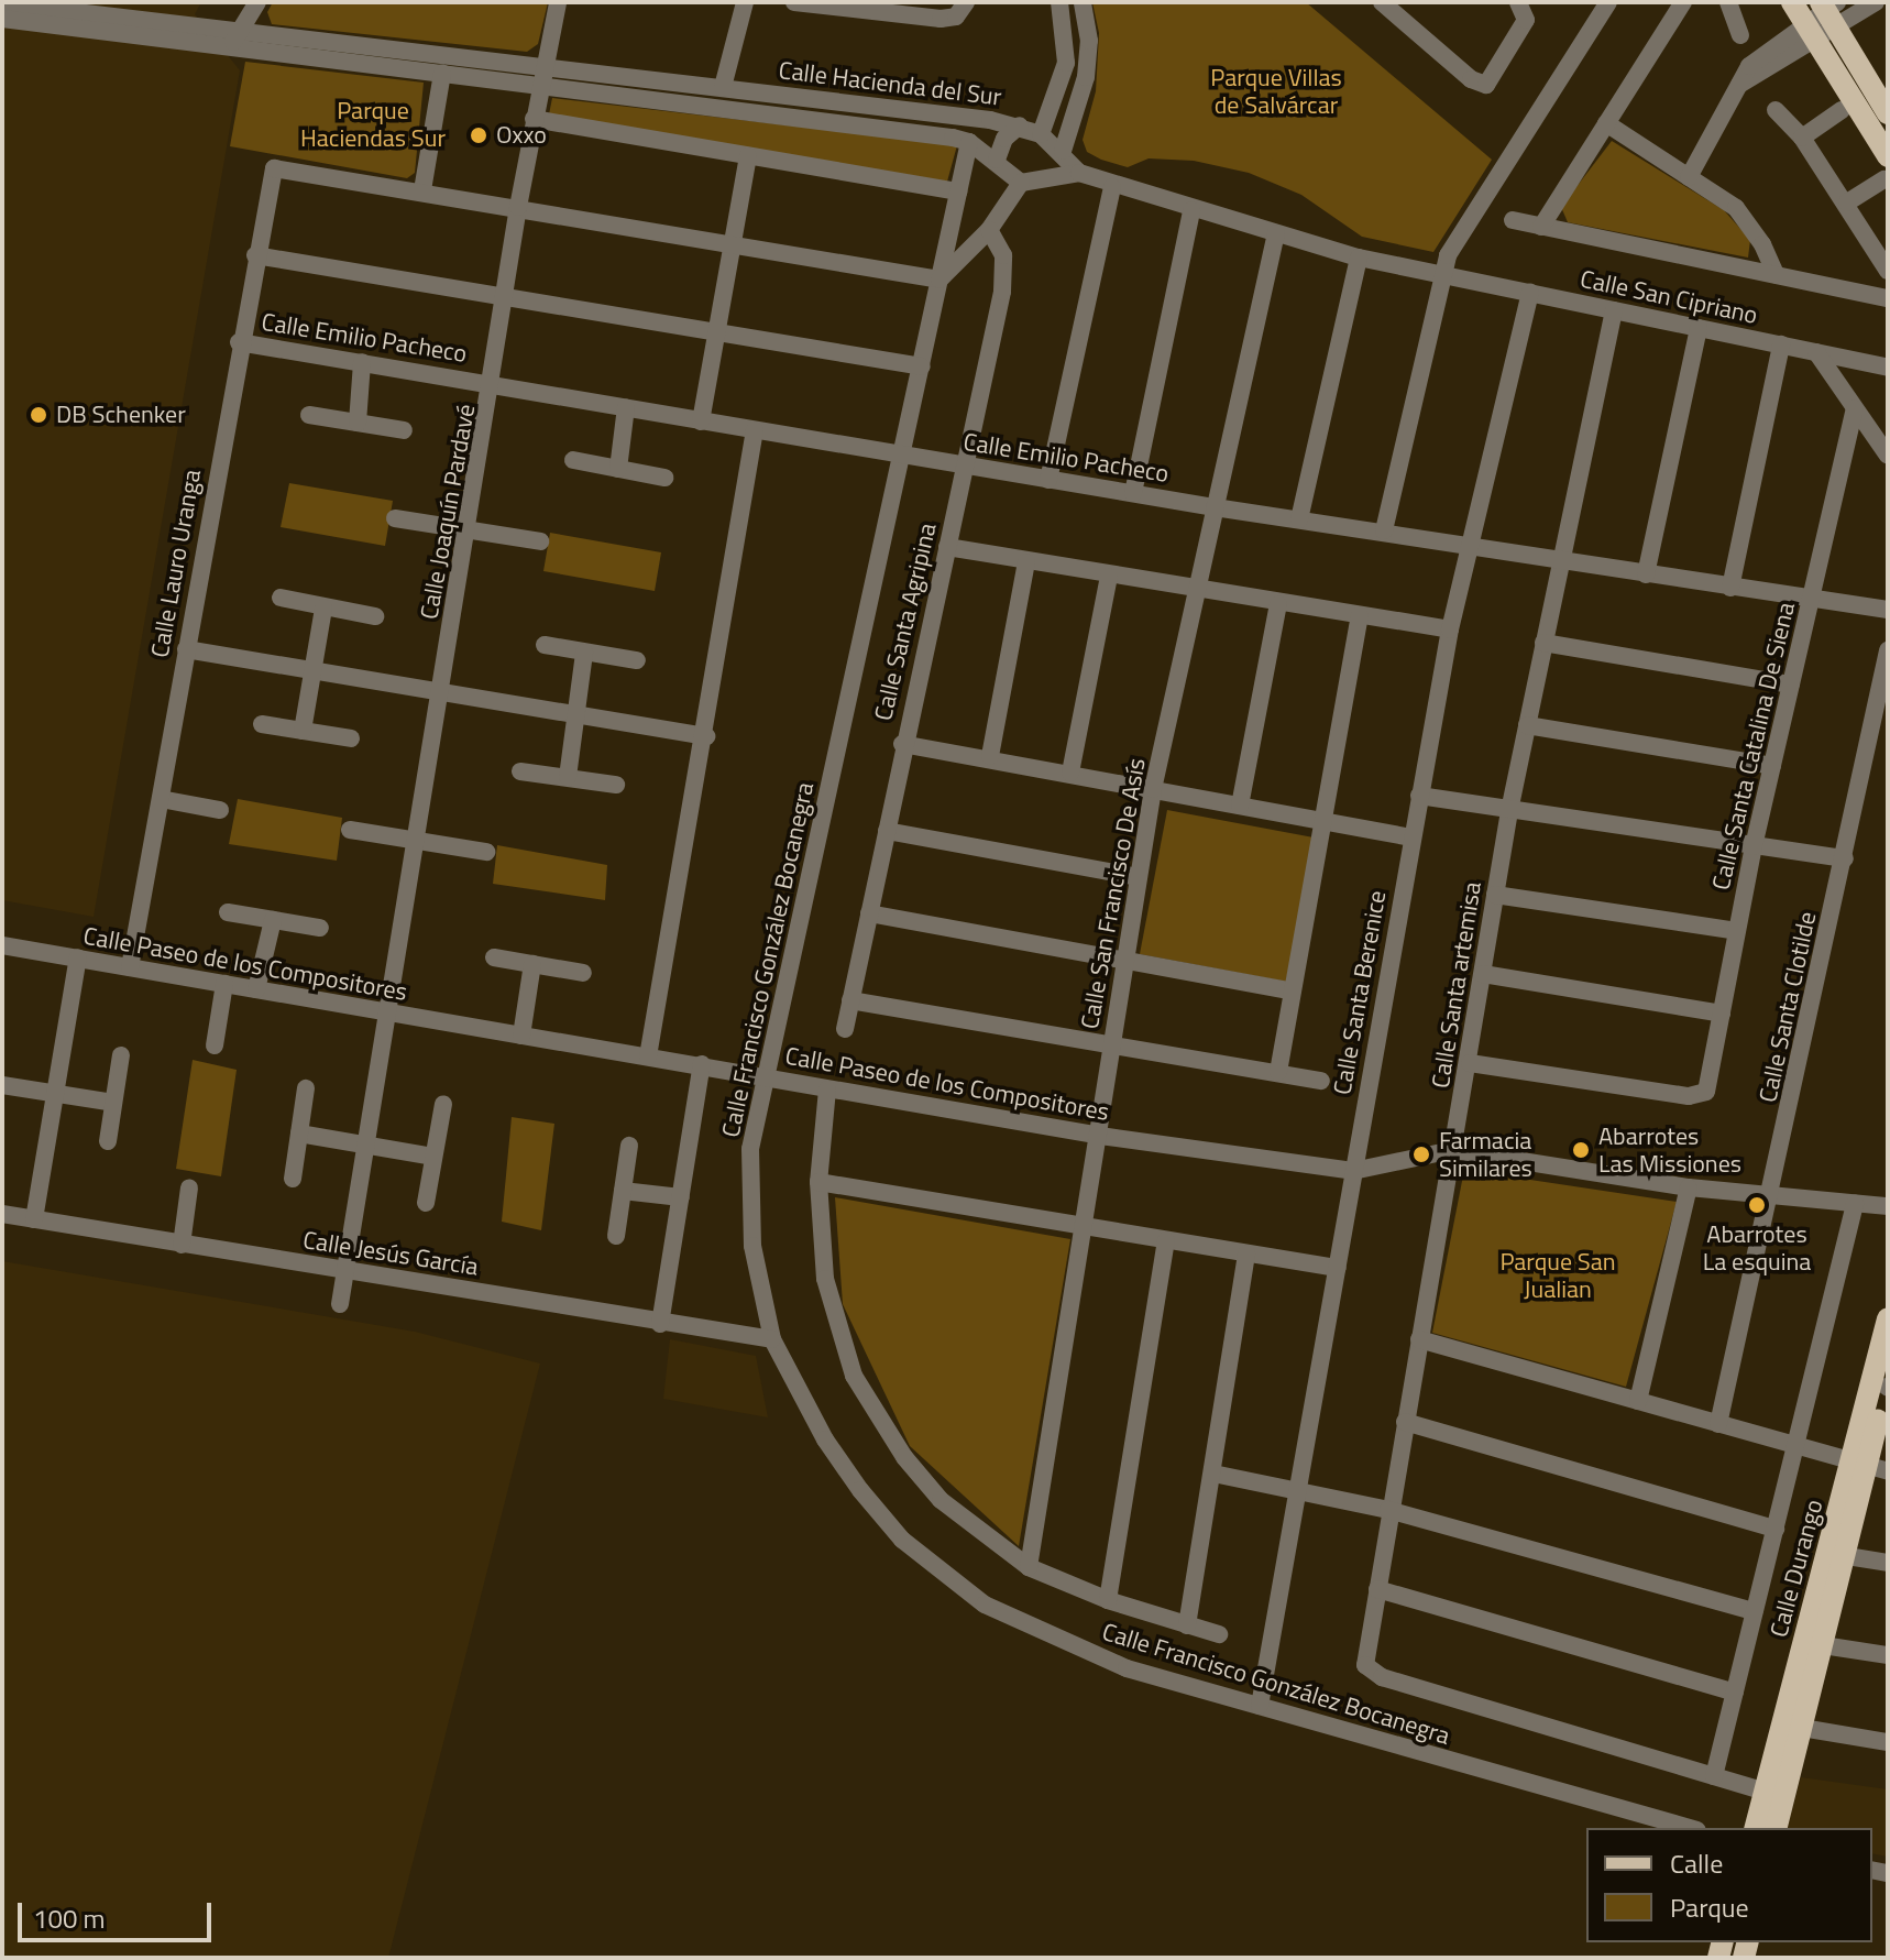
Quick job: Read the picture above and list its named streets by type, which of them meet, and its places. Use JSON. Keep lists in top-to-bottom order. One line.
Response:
{"streets":{"main road":["Calle Durango"],"street":["Calle Hacienda del Sur","Calle San Cipriano","Calle Emilio Pacheco","Calle Joaquín Pardavé","Calle Lauro Uranga","Calle Santa Agripina","Calle Santa Catalina De Siena","Calle San Francisco De Asís","Calle Francisco González Bocanegra","Calle Paseo de los Compositores","Calle Santa artemisa","Calle Santa Berenice","Calle Santa Clotilde","Calle Jesús García"]},"crossings":[["Calle Hacienda del Sur","Calle San Cipriano"],["Calle Hacienda del Sur","Calle Joaquín Pardavé"],["Calle Hacienda del Sur","Calle Francisco González Bocanegra"],["Calle San Cipriano","Calle San Francisco De Asís"],["Calle San Cipriano","Calle Santa artemisa"],["Calle San Cipriano","Calle Santa Berenice"],["Calle Emilio Pacheco","Calle Joaquín Pardavé"],["Calle Emilio Pacheco","Calle Lauro Uranga"],["Calle Emilio Pacheco","Calle Santa Agripina"],["Calle Emilio Pacheco","Calle Santa Catalina De Siena"],["Calle Emilio Pacheco","Calle San Francisco De Asís"],["Calle Emilio Pacheco","Calle Francisco González Bocanegra"],["Calle Emilio Pacheco","Calle Santa artemisa"],["Calle Emilio Pacheco","Calle Santa Berenice"],["Calle Joaquín Pardavé","Calle Paseo de los Compositores"],["Calle Joaquín Pardavé","Calle Jesús García"],["Calle Lauro Uranga","Calle Paseo de los Compositores"],["Calle Santa Catalina De Siena","Calle Santa artemisa"],["Calle San Francisco De Asís","Calle Paseo de los Compositores"],["Calle Francisco González Bocanegra","Calle Paseo de los Compositores"],["Calle Francisco González Bocanegra","Calle Santa Berenice"],["Calle Francisco González Bocanegra","Calle Jesús García"],["Calle Paseo de los Compositores","Calle Santa artemisa"],["Calle Paseo de los Compositores","Calle Santa Berenice"],["Calle Paseo de los Compositores","Calle Santa Clotilde"]],"parks":["Parque Villas de Salvárcar","Parque Haciendas Sur","Parque San Jualian"],"places":["Oxxo","DB Schenker","Abarrotes Las Missiones","Farmacia Similares","Abarrotes La esquina"],"legend":["Calle","Parque"],"scale_bar":"100 m"}
